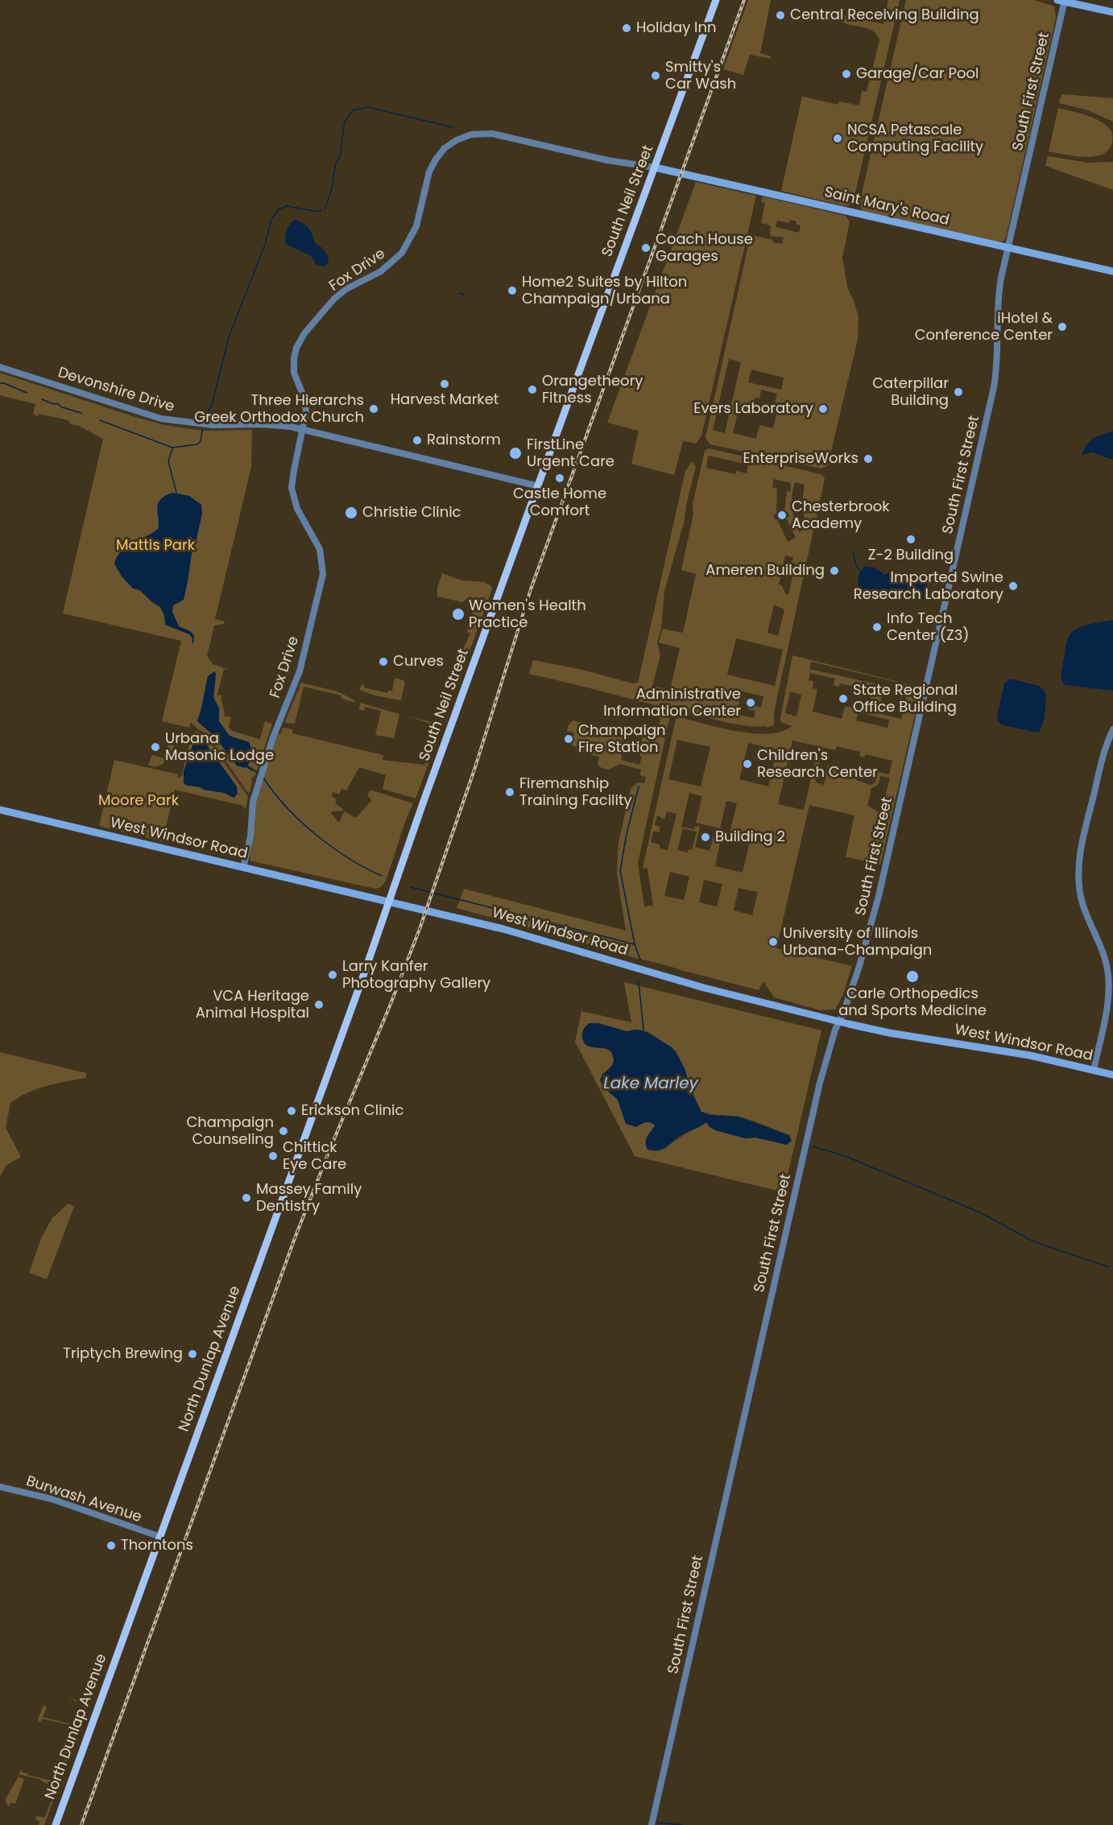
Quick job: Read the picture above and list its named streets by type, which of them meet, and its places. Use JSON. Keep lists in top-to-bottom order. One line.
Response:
{"streets":{"main road":["South Neil Street","Saint Mary's Road","West Windsor Road","North Dunlap Avenue"],"street":["South First Street","Fox Drive","Devonshire Drive","Burwash Avenue"]},"crossings":[["South First Street","Saint Mary's Road"],["South First Street","West Windsor Road"],["South Neil Street","Saint Mary's Road"],["South Neil Street","Fox Drive"],["South Neil Street","Devonshire Drive"],["South Neil Street","West Windsor Road"],["South Neil Street","North Dunlap Avenue"],["Saint Mary's Road","Fox Drive"],["Fox Drive","Devonshire Drive"],["Fox Drive","West Windsor Road"],["West Windsor Road","North Dunlap Avenue"],["North Dunlap Avenue","Burwash Avenue"]],"water":["Lake Marley"],"parks":["Mattis Park","Moore Park"],"places":["Central Receiving Building","Holiday Inn","Garage/Car Pool","Smitty's Car Wash","NCSA Petascale Computing Facility","Coach House Garages","Home2 Suites by Hilton Champaign/Urbana","iHotel & Conference Center","Harvest Market","Orangetheory Fitness","Caterpillar Building","Three Hierarchs Greek Orthodox Church","Evers Laboratory","Rainstorm","FirstLine Urgent Care","EnterpriseWorks","Castle Home Comfort","Christie Clinic","Chesterbrook Academy","Z-2 Building","Ameren Building","Imported Swine Research Laboratory","Women's Health Practice","Info Tech Center (Z3)","Curves","State Regional Office Building","Administrative Information Center","Champaign Fire Station","Urbana Masonic Lodge","Children's Research Center","Firemanship Training Facility","Building 2","University of Illinois Urbana-Champaign","Larry Kanfer Photography Gallery","Carle Orthopedics and Sports Medicine","VCA Heritage Animal Hospital","Erickson Clinic","Champaign Counseling","Chittick Eye Care","Massey Family Dentistry","Triptych Brewing","Thorntons"]}
